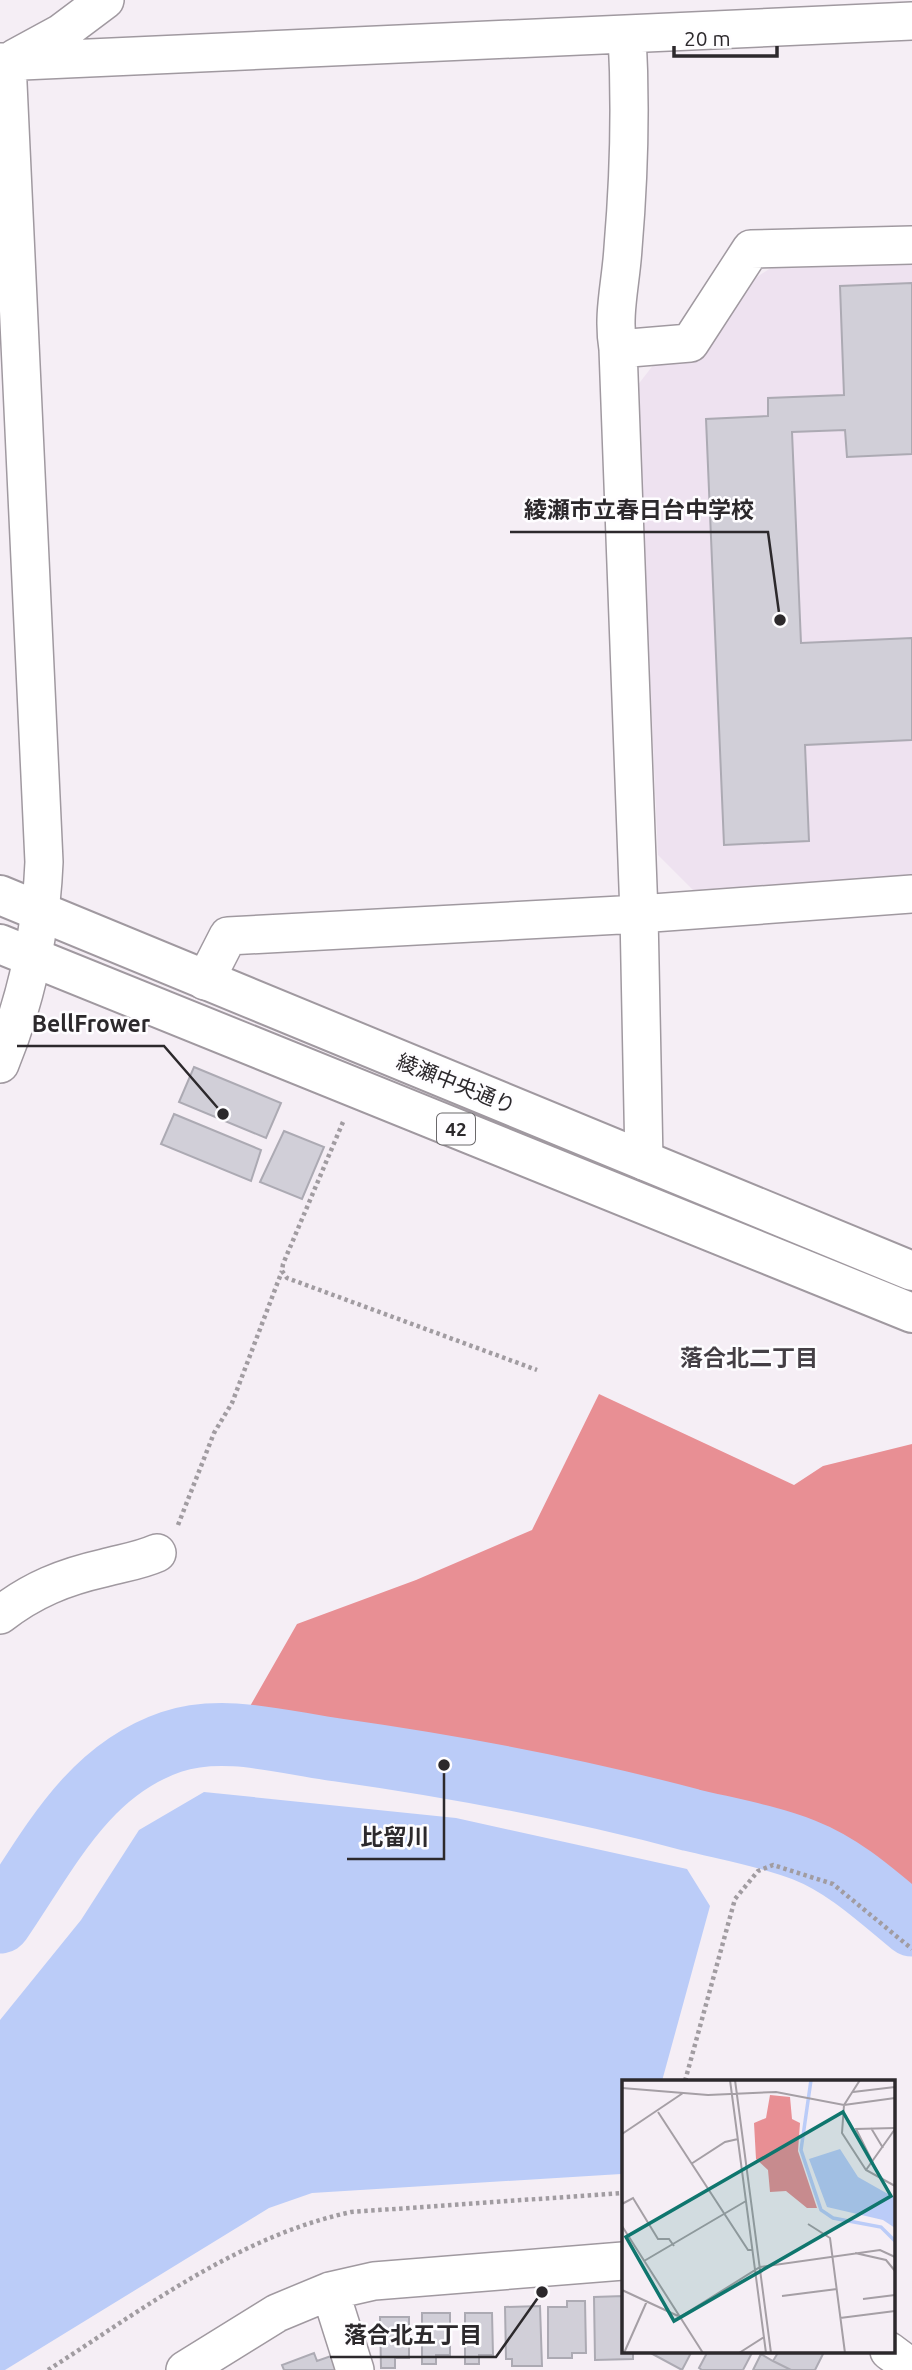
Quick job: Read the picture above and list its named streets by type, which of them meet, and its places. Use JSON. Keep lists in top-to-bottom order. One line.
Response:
{"streets":{"main road":["綾瀬中央通り","42"]},"districts":["落合北二丁目"],"places":["綾瀬市立春日台中学校","BellFrower","比留川","落合北五丁目"],"scale_bar":"20 m"}
